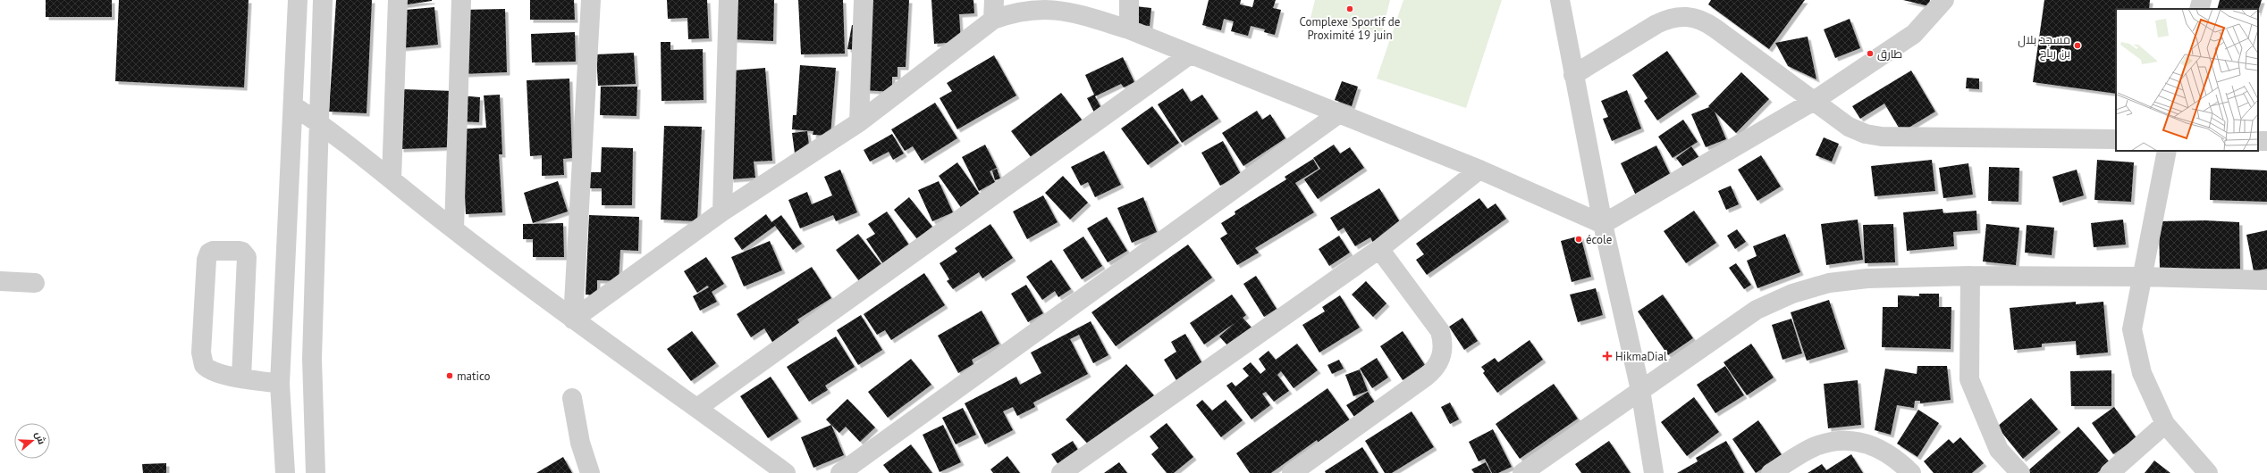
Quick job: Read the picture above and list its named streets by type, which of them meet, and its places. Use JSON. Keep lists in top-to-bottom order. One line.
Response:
{"places":{"other":["Complexe Sportif de Proximité 19 juin","مسجد بلال بن رباح","طارق","école","matico"],"health":["HikmaDial"]},"north":"right"}
